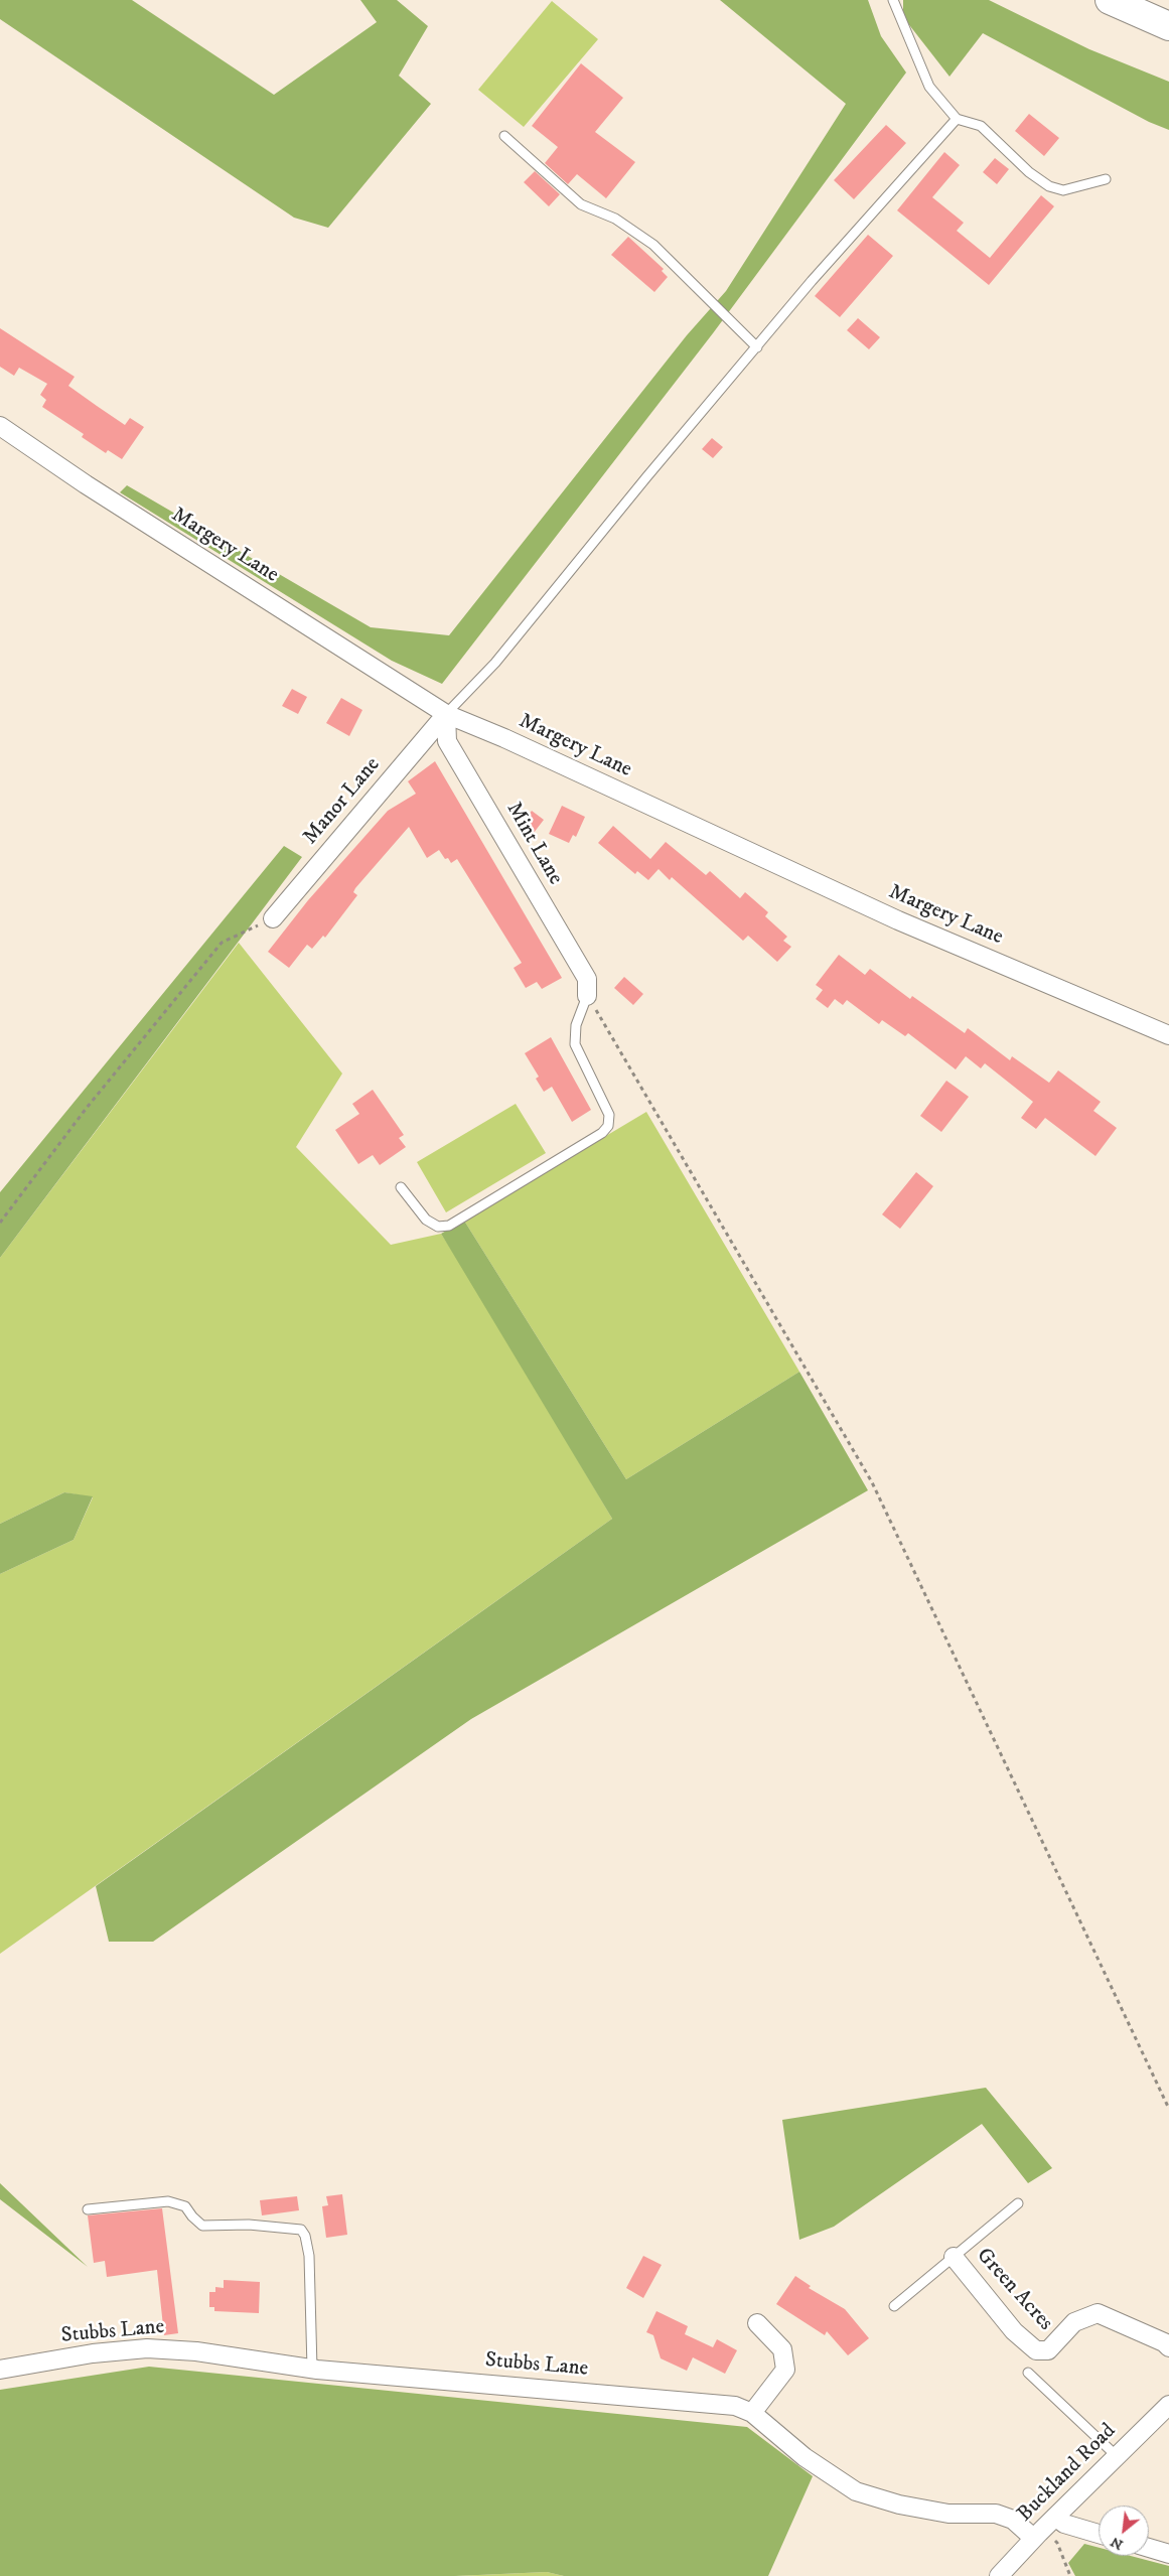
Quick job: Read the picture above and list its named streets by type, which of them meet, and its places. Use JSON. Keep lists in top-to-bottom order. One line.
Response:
{"streets":{"street":["Margery Lane","Manor Lane","Mint Lane","Green Acres","Stubbs Lane","Buckland Road"]},"crossings":[["Margery Lane","Manor Lane"],["Margery Lane","Mint Lane"],["Manor Lane","Mint Lane"],["Stubbs Lane","Buckland Road"]],"north":"bottom left"}
